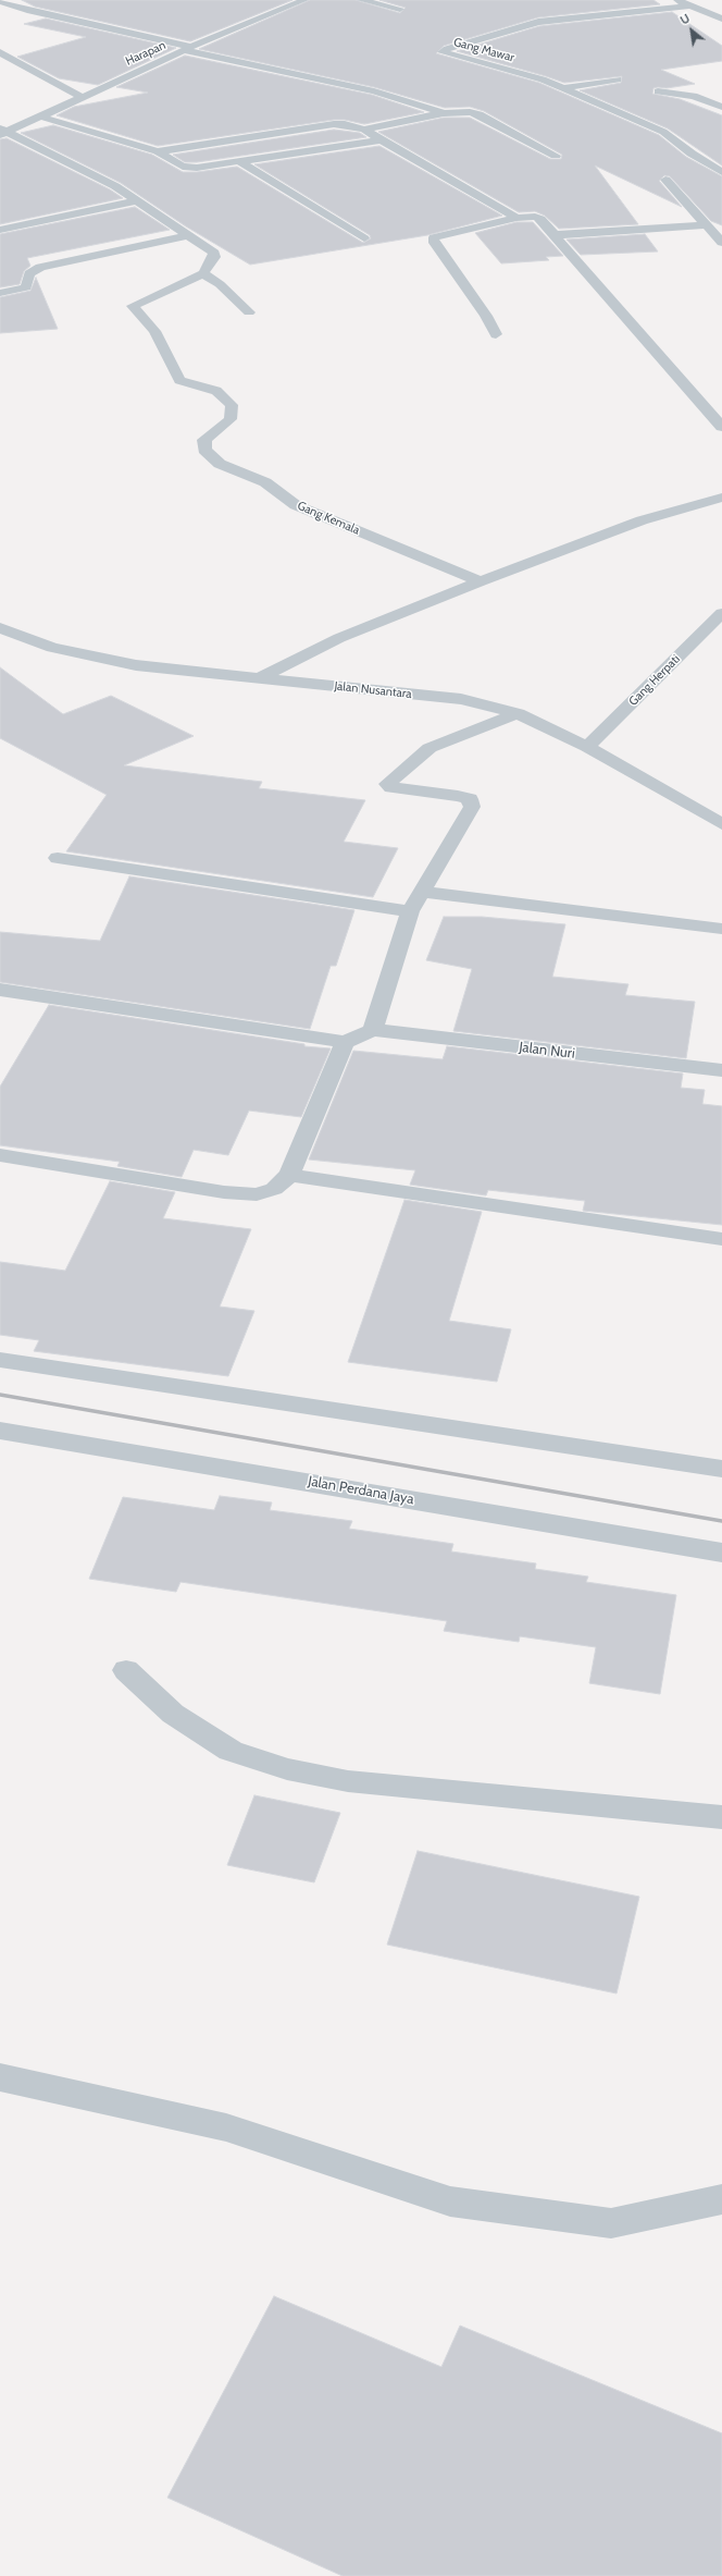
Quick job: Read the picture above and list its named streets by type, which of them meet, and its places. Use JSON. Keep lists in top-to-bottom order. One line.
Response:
{"streets":{"street":["Gang Mawar","Harapan","Gang Kemala","Gang Herpati","Jalan Nusantara","Jalan Nuri","Jalan Perdana Jaya"]},"crossings":[["Gang Herpati","Jalan Nusantara"]],"north":"top left"}
